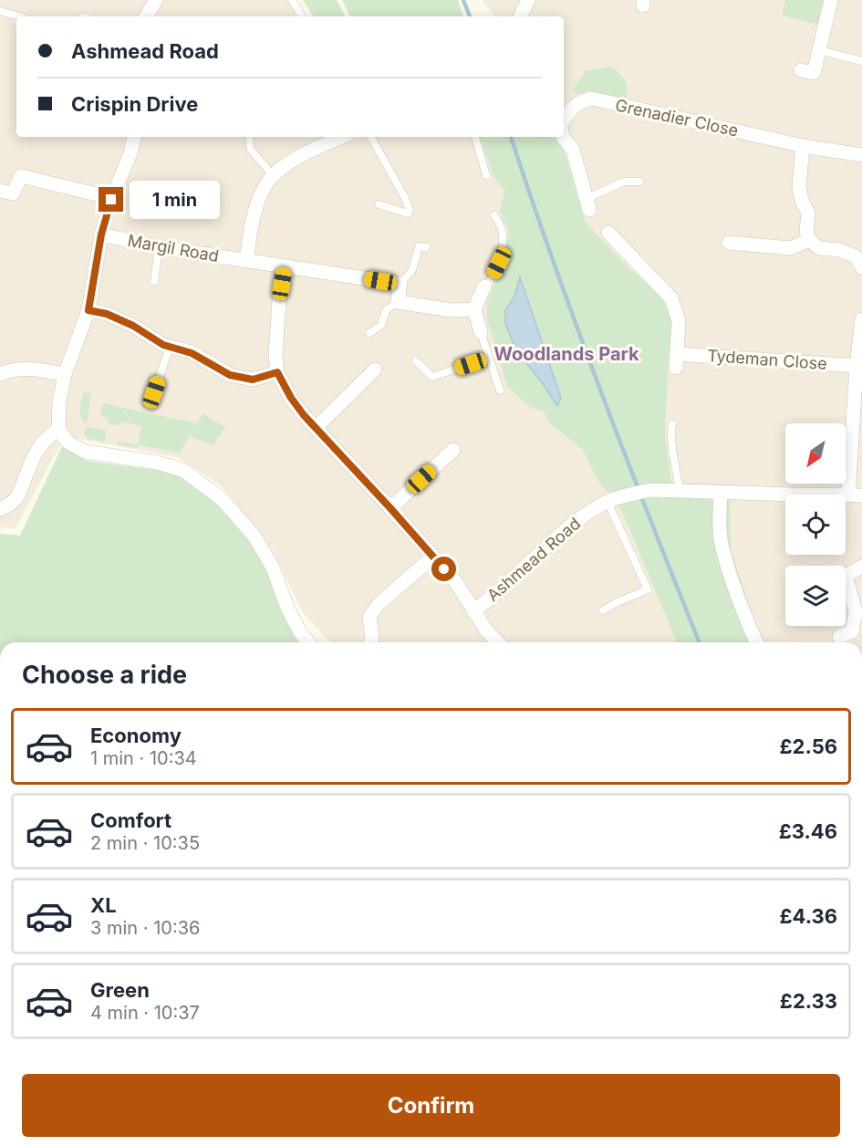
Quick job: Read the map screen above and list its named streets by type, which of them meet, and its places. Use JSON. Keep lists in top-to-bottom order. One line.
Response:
{"streets":{"street":["Grenadier Close","Margil Road","Tydeman Close","Ashmead Road"]},"crossings":[["Tydeman Close","Ashmead Road"]],"districts":["Woodlands Park"],"north":"bottom left","page":{"banner":["Ashmead Road","Crispin Drive"],"bubble":"1 min","heading":"Choose a ride","list":[{"name":"Economy","note":"1 min · 10:34","value":"£2.56"},{"name":"Comfort","note":"2 min · 10:35","value":"£3.46"},{"name":"XL","note":"3 min · 10:36","value":"£4.36"},{"name":"Green","note":"4 min · 10:37","value":"£2.33"}],"buttons":"Confirm"}}
